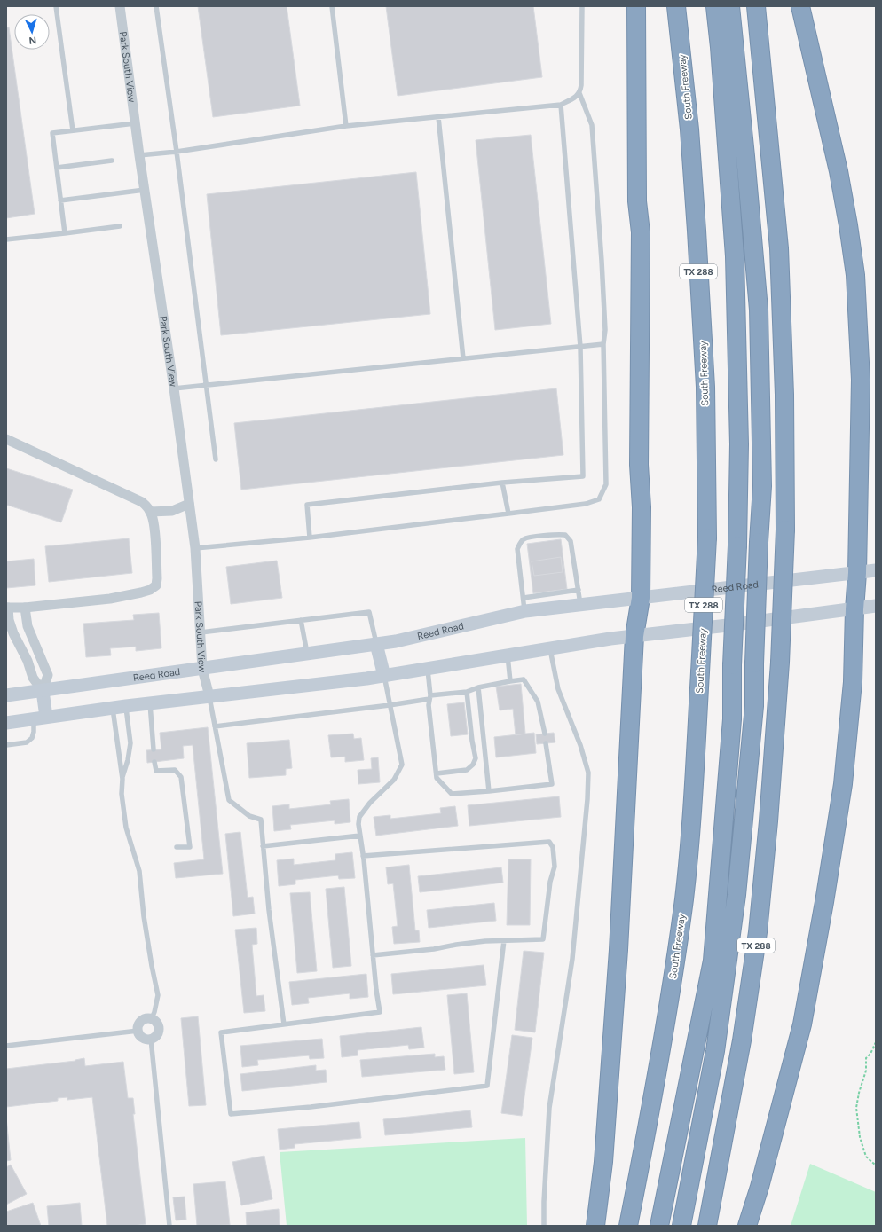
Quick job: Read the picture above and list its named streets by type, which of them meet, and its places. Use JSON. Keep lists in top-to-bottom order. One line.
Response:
{"streets":{"highway":["South Freeway","TX 288"],"street":["Park South View","Reed Road"]},"crossings":[["Park South View","Reed Road"]],"north":"bottom"}
